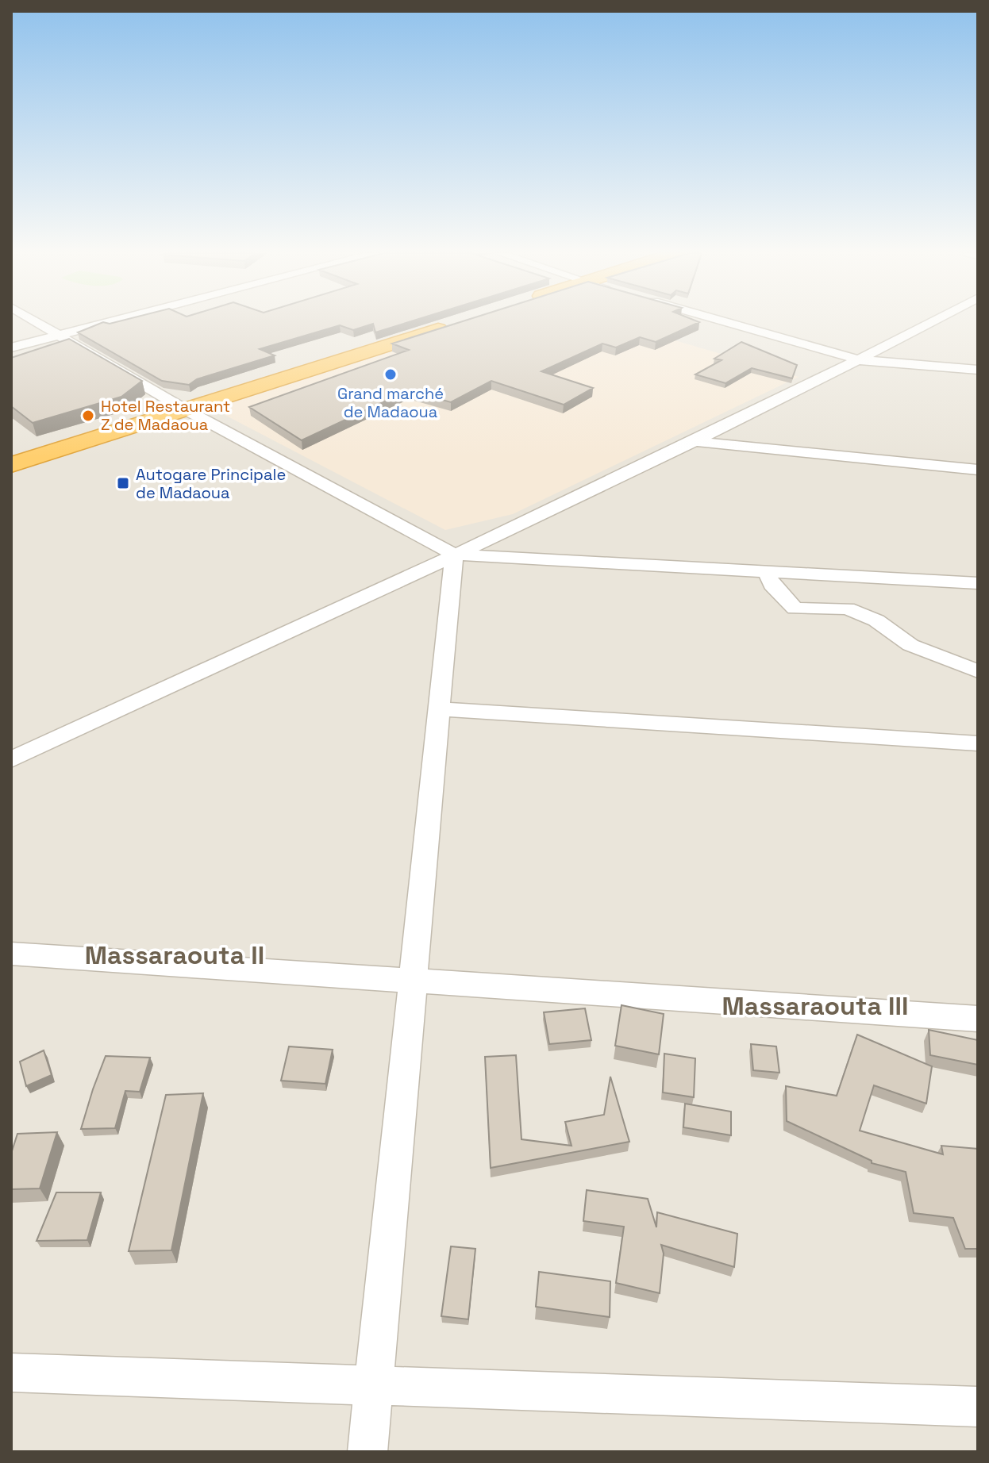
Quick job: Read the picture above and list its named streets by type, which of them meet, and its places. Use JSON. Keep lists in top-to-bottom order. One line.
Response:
{"districts":["Massaraouta II","Massaraouta III"],"places":{"other":["Grand marché de Madaoua","Hotel Restaurant Z de Madaoua"],"transit":["Autogare Principale de Madaoua"]}}
